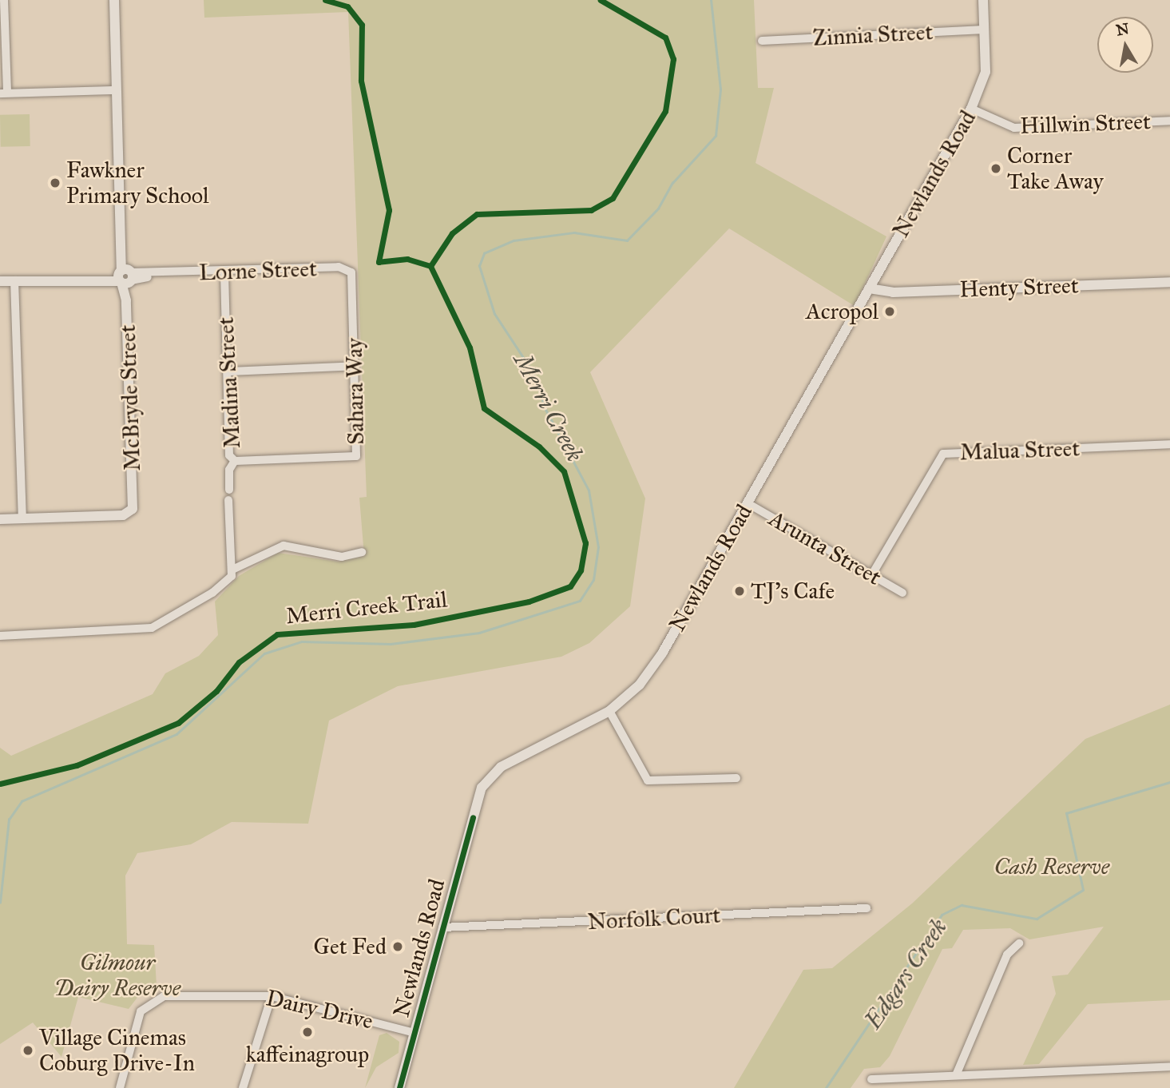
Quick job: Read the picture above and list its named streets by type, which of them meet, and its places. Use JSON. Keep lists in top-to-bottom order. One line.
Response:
{"streets":{"street":["Zinnia Street","Hillwin Street","Newlands Road","Lorne Street","Henty Street","Madina Street","Sahara Way","McBryde Street","Malua Street","Arunta Street","Norfolk Court","Dairy Drive"],"cycle path":["Merri Creek Trail"]},"crossings":[["Zinnia Street","Newlands Road"],["Hillwin Street","Newlands Road"],["Newlands Road","Henty Street"],["Newlands Road","Arunta Street"],["Newlands Road","Norfolk Court"],["Newlands Road","Dairy Drive"],["Lorne Street","Madina Street"],["Lorne Street","Sahara Way"],["Lorne Street","McBryde Street"],["Madina Street","Sahara Way"],["Malua Street","Arunta Street"]],"water":["Merri Creek","Edgars Creek"],"parks":["Cash Reserve","Gilmour Dairy Reserve"],"places":["Corner Take Away","Fawkner Primary School","Acropol","TJ's Cafe","Get Fed","kaffeinagroup","Village Cinemas Coburg Drive-In"],"north":"top"}
